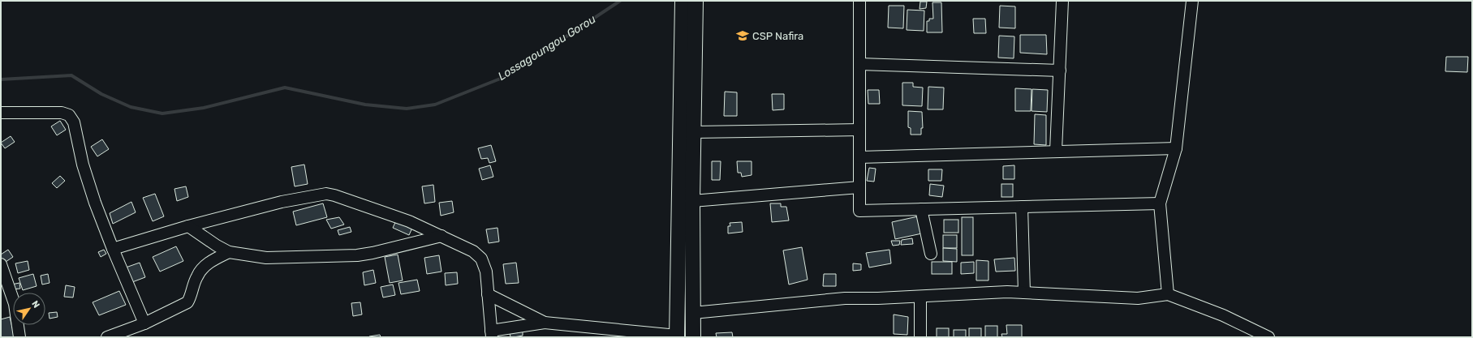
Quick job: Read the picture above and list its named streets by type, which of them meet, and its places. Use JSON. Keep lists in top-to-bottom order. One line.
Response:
{"water":["Lossagoungou Gorou"],"places":{"school or university":["CSP Nafira"]},"north":"top right"}
